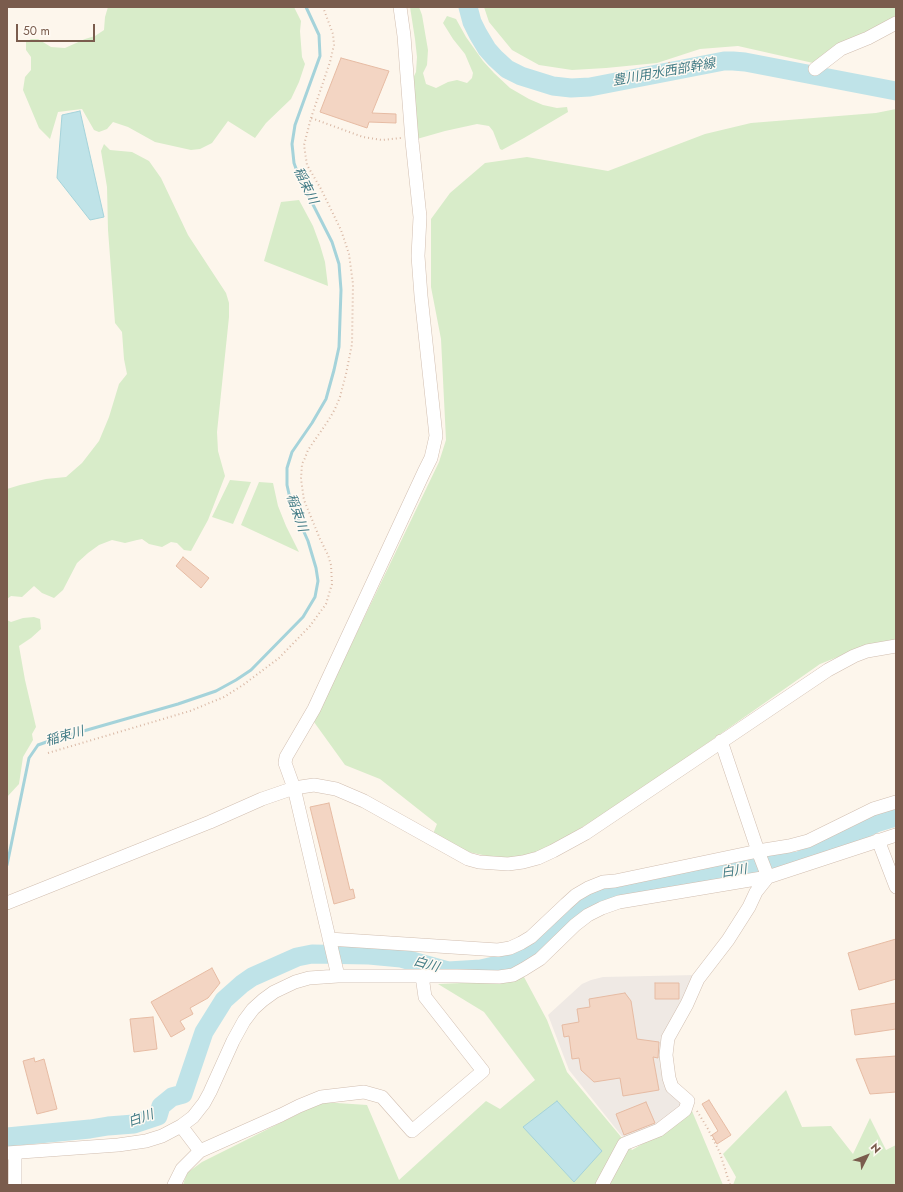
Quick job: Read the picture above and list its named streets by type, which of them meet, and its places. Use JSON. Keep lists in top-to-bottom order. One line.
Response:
{"water":["豊川用水西部幹線","稲束川","白川"],"scale_bar":"50 m","north":"top right"}
